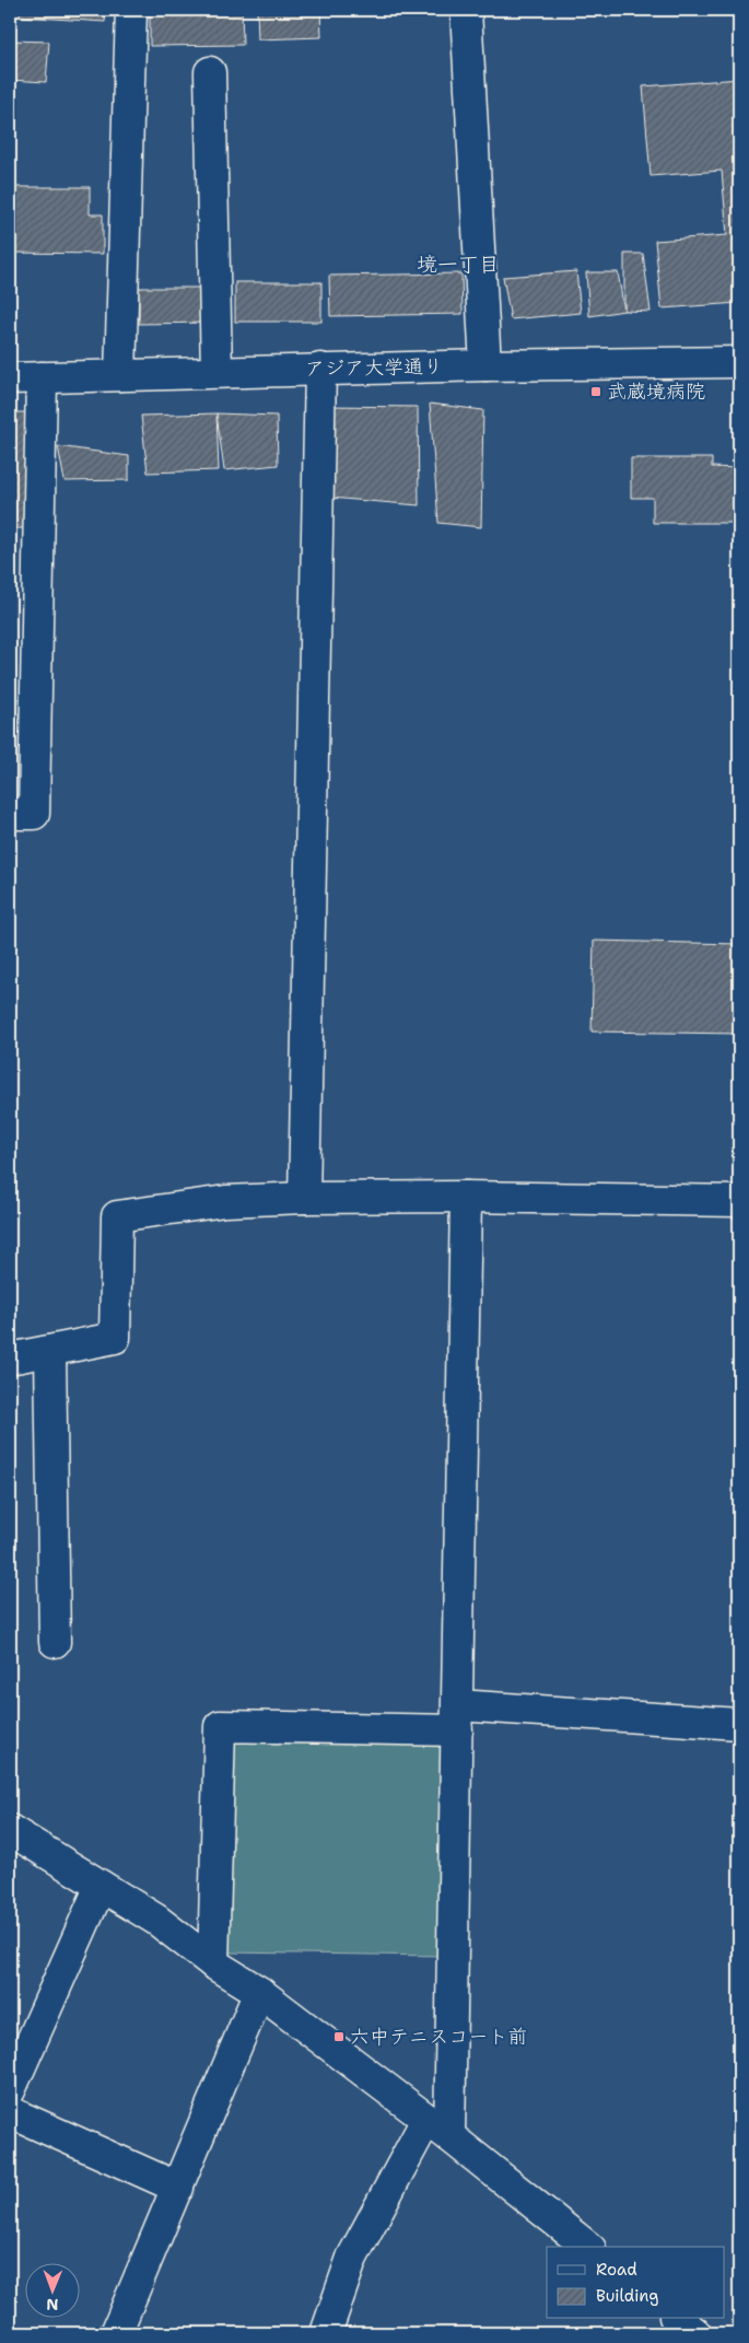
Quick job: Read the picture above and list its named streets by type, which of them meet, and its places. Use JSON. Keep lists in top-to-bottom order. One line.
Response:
{"streets":{"street":["アジア大学通り"]},"districts":["境一丁目"],"places":{"transit":["武蔵境病院","六中テニスコート前"]},"legend":["Road","Building"],"north":"bottom"}
